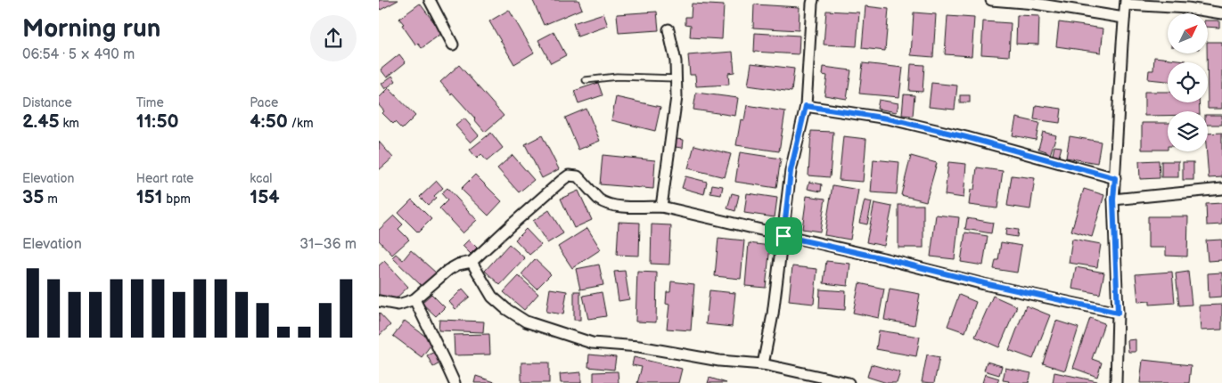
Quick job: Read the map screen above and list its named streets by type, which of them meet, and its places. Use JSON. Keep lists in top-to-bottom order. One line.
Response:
{"north":"top right","page":{"heading":["Morning run","06:54 · 5 × 490 m"],"stats":[["Distance","2.45 km"],["Time","11:50"],["Pace","4:50 /km"],["Elevation","35 m"],["Heart rate","151 bpm"],["kcal","154"]],"chart":["Elevation","31–36 m"]}}
